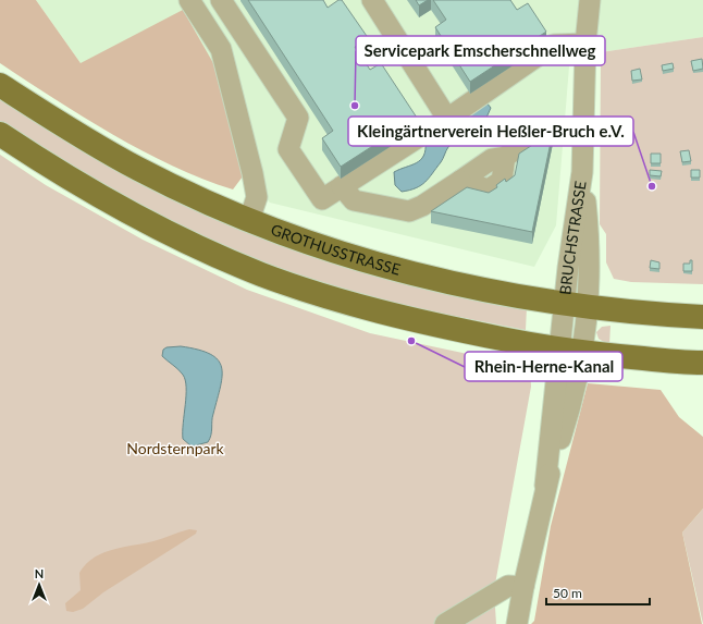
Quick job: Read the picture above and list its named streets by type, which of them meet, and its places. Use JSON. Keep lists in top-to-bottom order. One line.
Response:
{"streets":{"main road":["GROTHUSSTRASSE"],"street":["BRUCHSTRASSE"]},"crossings":[["BRUCHSTRASSE","GROTHUSSTRASSE"]],"parks":["Nordsternpark"],"places":["Servicepark Emscherschnellweg","Kleingärtnerverein Heßler-Bruch e.V.","Rhein-Herne-Kanal"],"scale_bar":"50 m","north":"top"}
